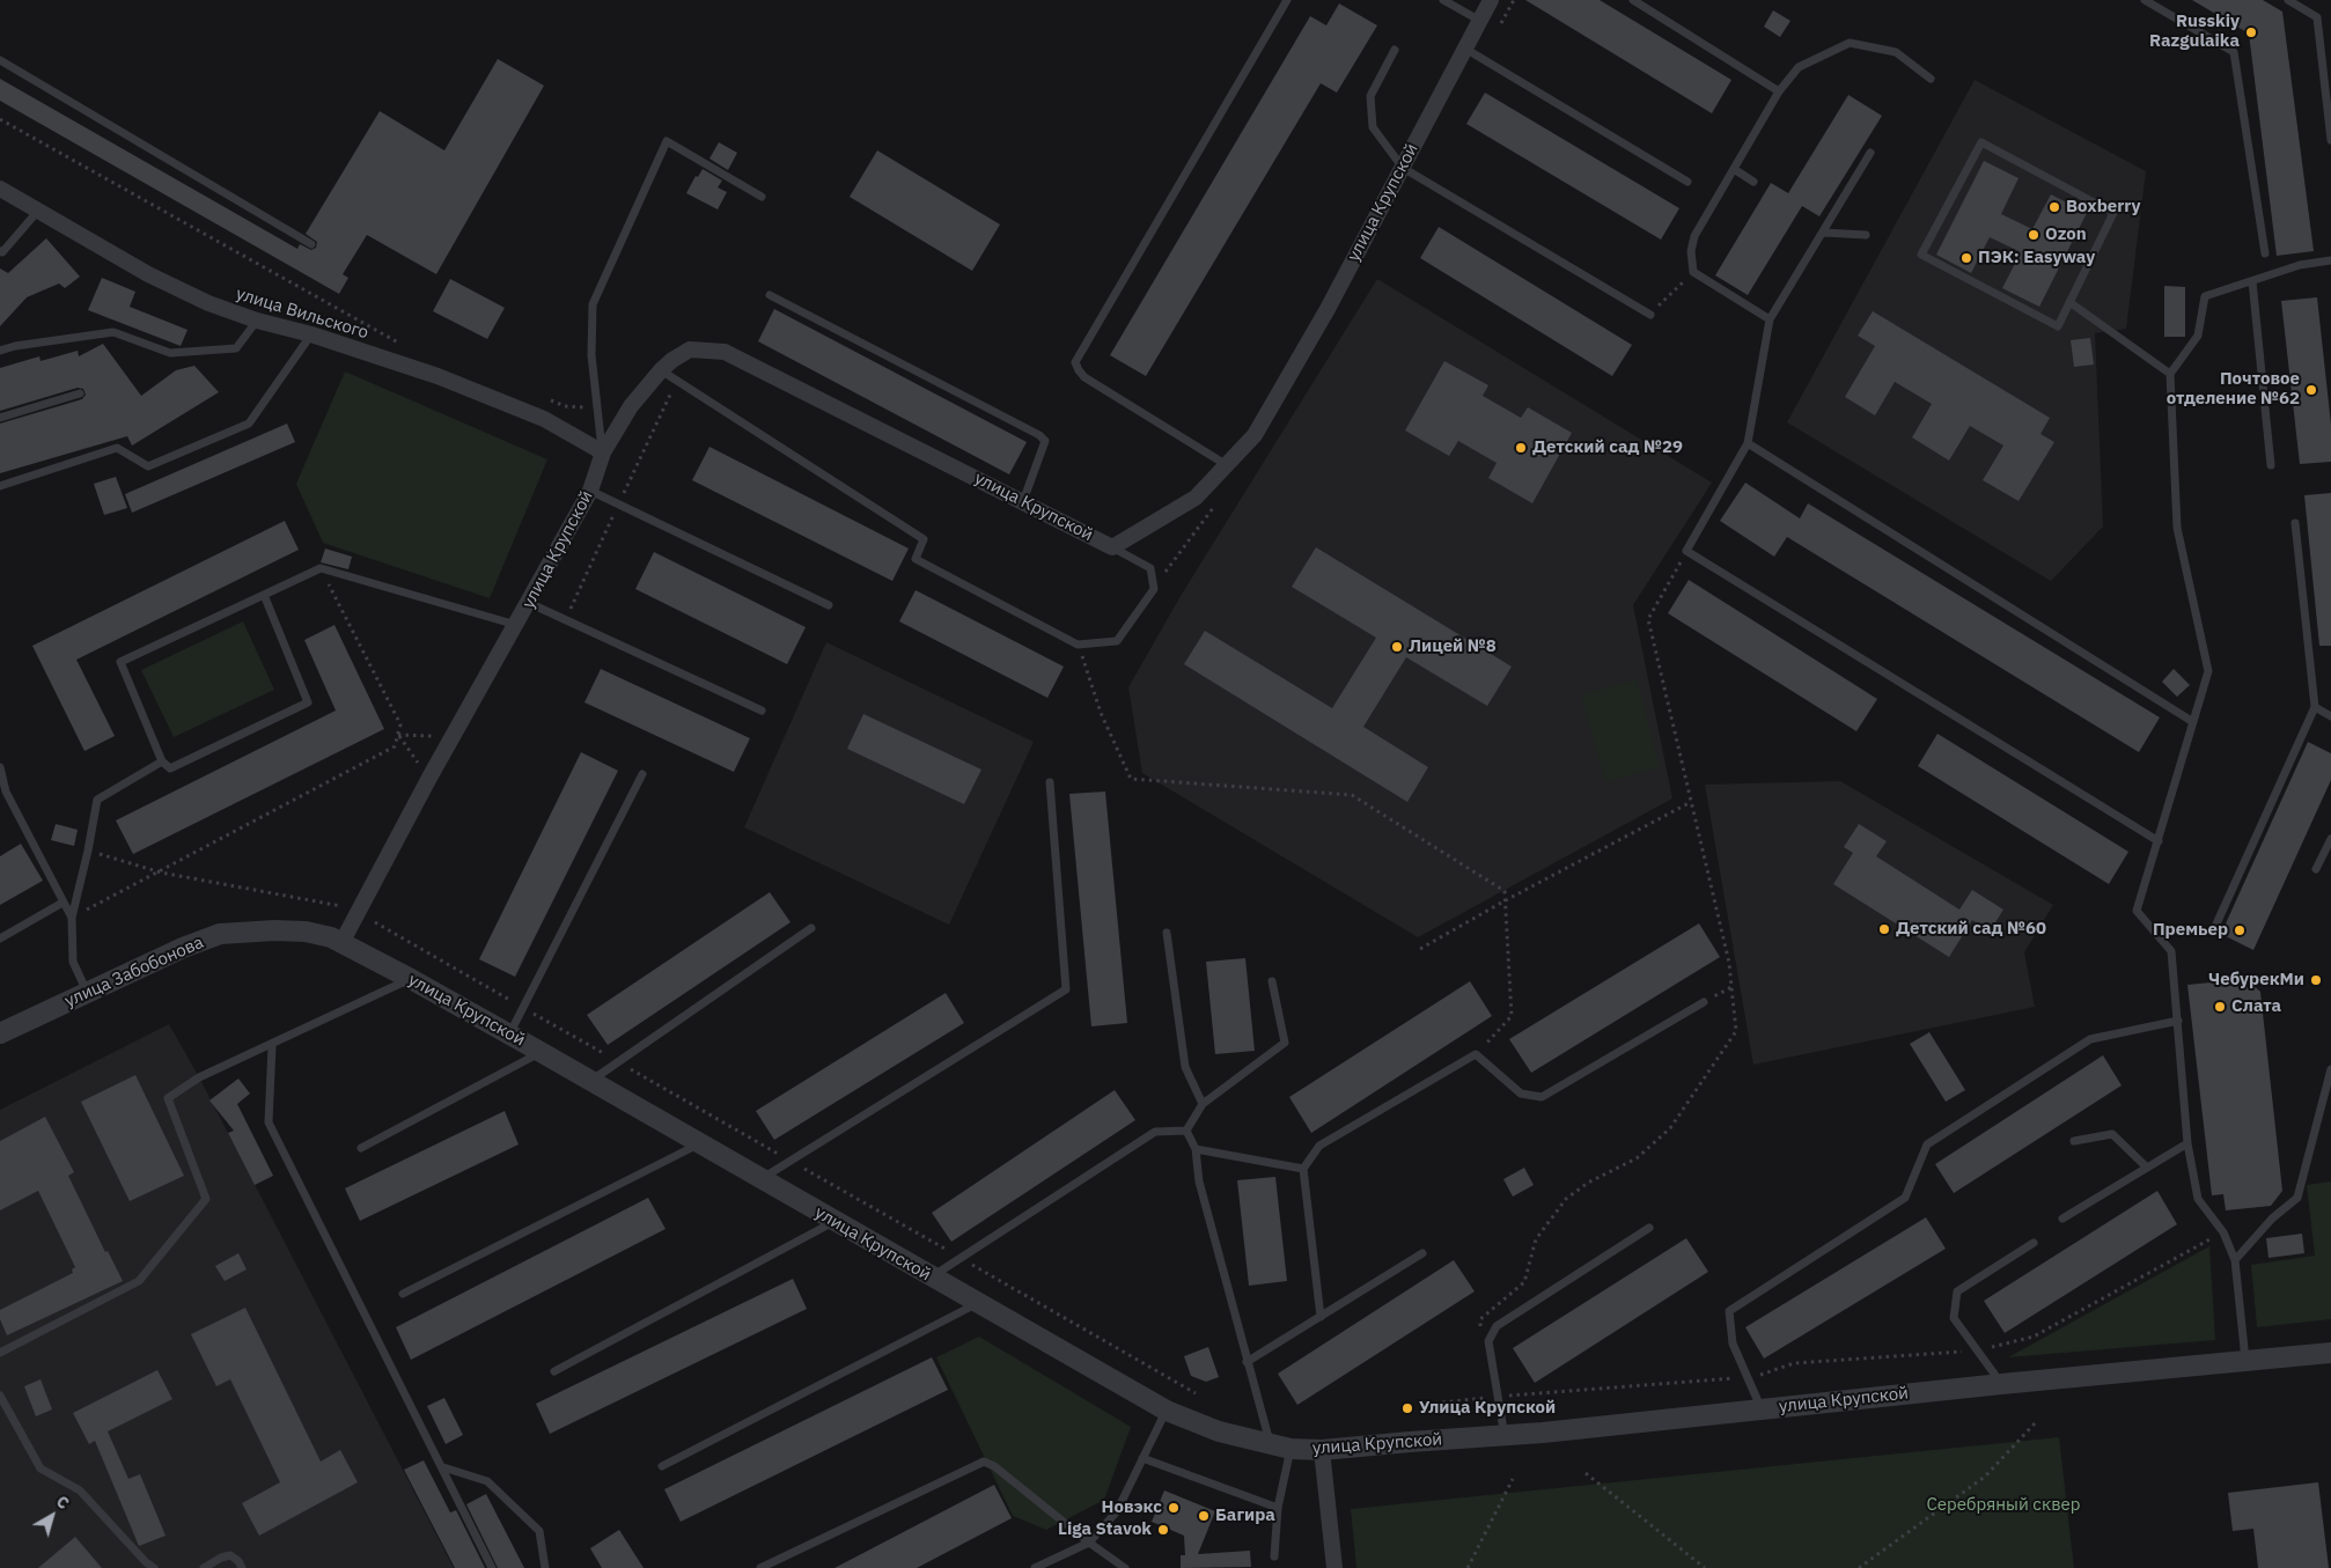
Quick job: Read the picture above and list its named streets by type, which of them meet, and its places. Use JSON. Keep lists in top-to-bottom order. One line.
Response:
{"streets":{"street":["улица Крупской","улица Вильского","улица Забобонова"]},"crossings":[["улица Крупской","улица Вильского"],["улица Крупской","улица Забобонова"]],"parks":["Серебряный сквер"],"places":["Russkiy Razgulaika","Boxberry","Ozon","ПЭК: Easyway","Почтовое отделение №62","Детский сад №29","Лицей №8","Детский сад №60","Премьер","ЧебурекМи","Слата","Улица Крупской","Новэкс","Багира","Liga Stavok"],"north":"top right"}
